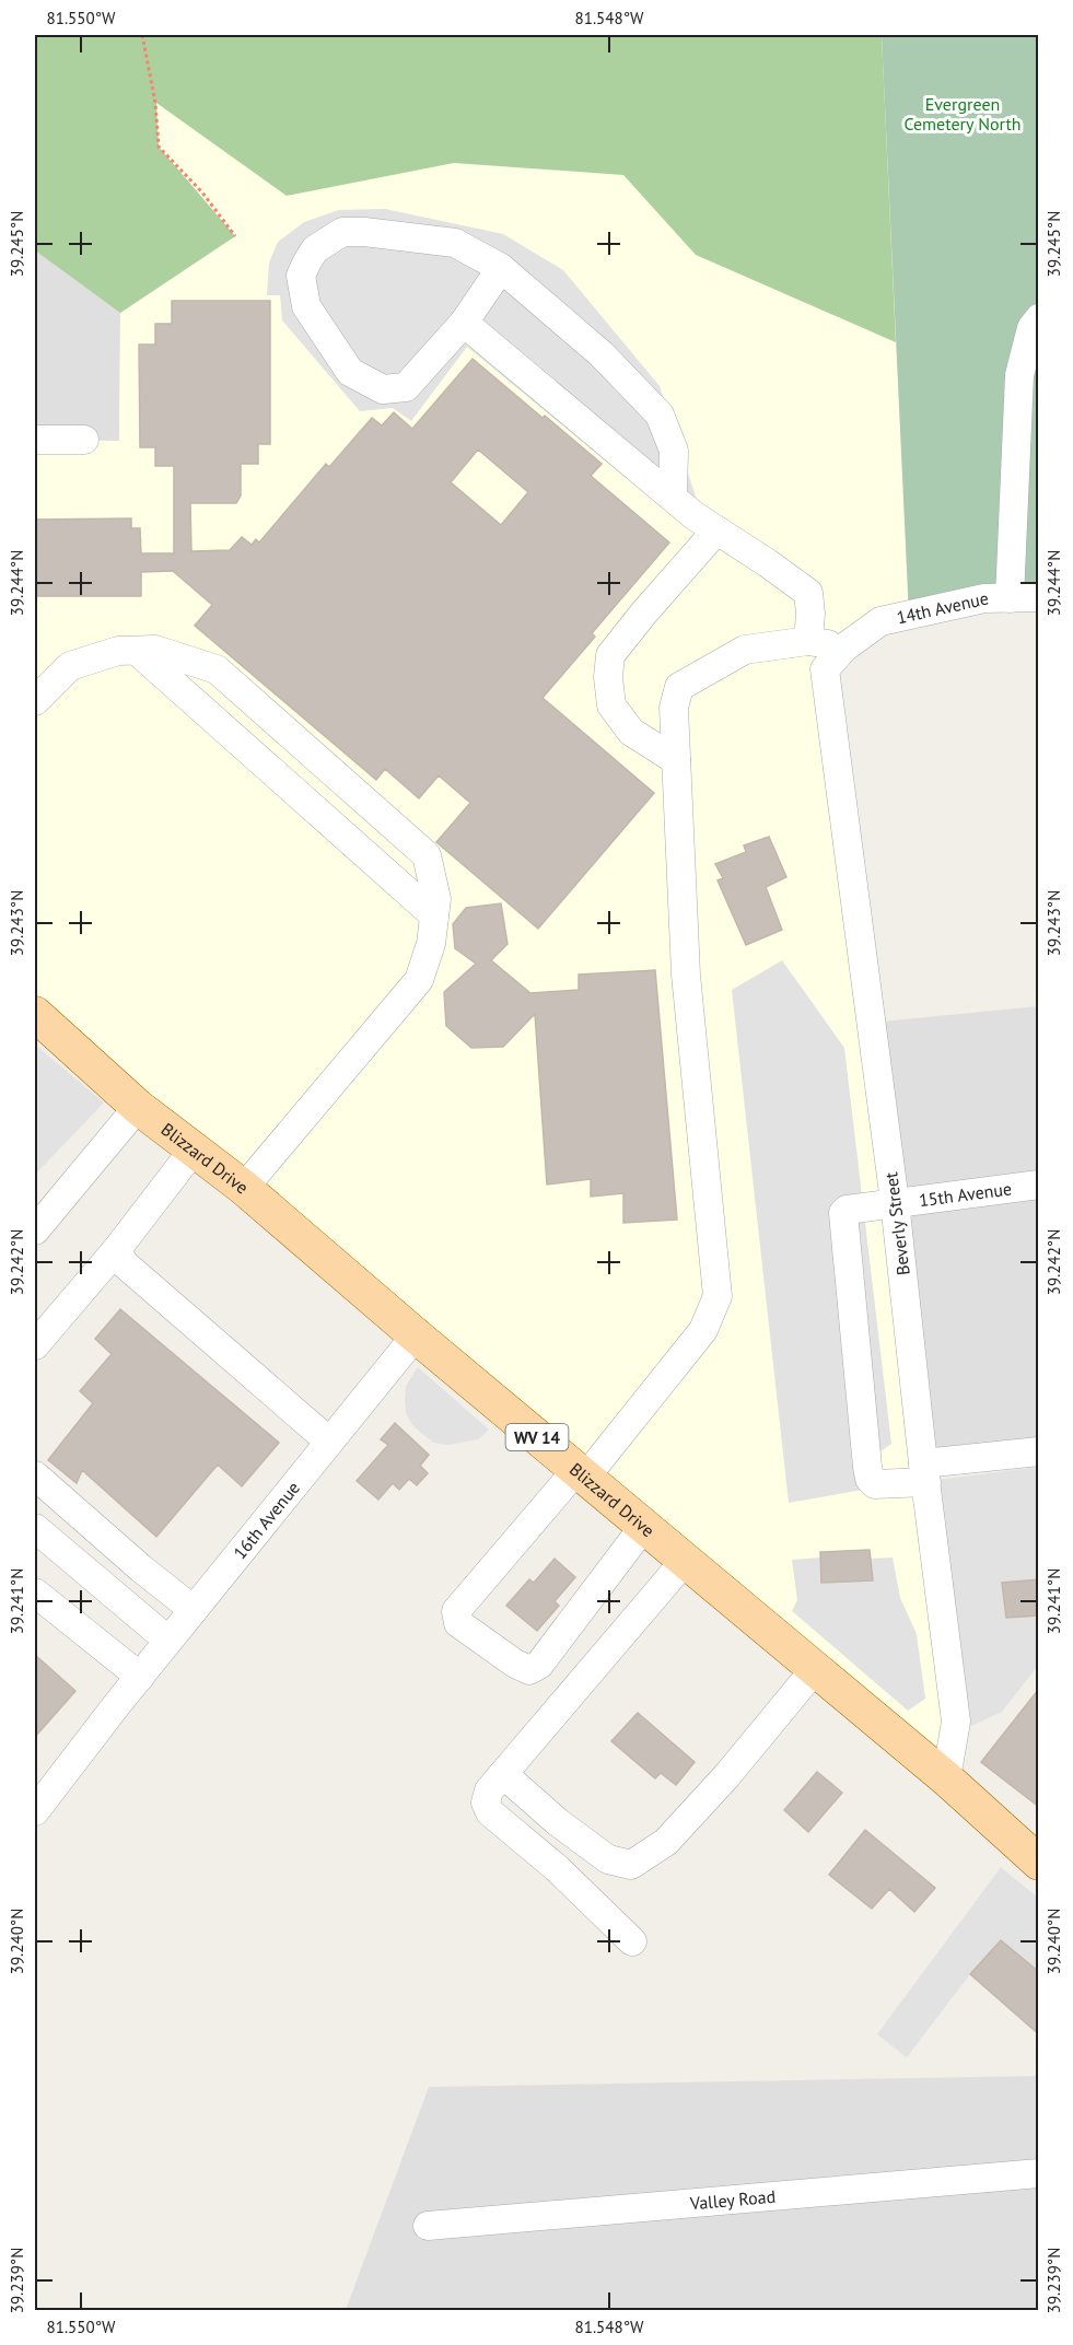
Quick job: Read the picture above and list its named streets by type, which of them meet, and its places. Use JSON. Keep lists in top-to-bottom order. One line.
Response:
{"streets":{"main road":["Blizzard Drive","WV 14"],"street":["14th Avenue","15th Avenue","Beverly Street","16th Avenue","Valley Road"]},"crossings":[["14th Avenue","Beverly Street"],["Blizzard Drive","Beverly Street"],["Blizzard Drive","16th Avenue"],["15th Avenue","Beverly Street"]],"parks":["Evergreen Cemetery North"],"coordinates":["81.550°W","81.548°W","39.245°N","39.244°N","39.243°N","39.242°N","39.241°N","39.240°N","39.239°N"]}
